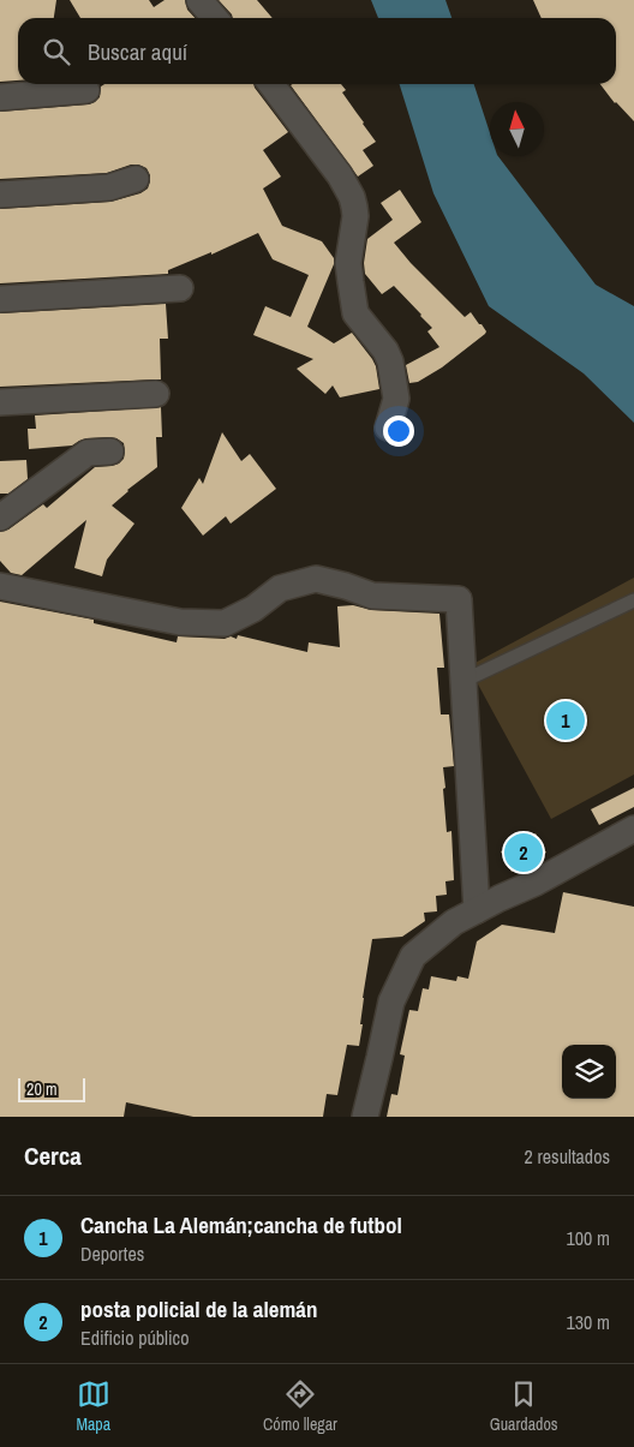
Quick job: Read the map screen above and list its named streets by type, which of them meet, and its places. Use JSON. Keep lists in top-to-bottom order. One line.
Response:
{"scale_bar":"20 m","north":"top","page":{"search":"Buscar aquí","pins":["1","2"],"scale":"20 m","heading":["Cerca","2 resultados"],"list":[{"mark":"1","name":"Cancha La Alemán;cancha de futbol","note":"Deportes","value":"100 m"},{"mark":"2","name":"posta policial de la alemán","note":"Edificio público","value":"130 m"}],"nav":["Mapa","Cómo llegar","Guardados"]}}
